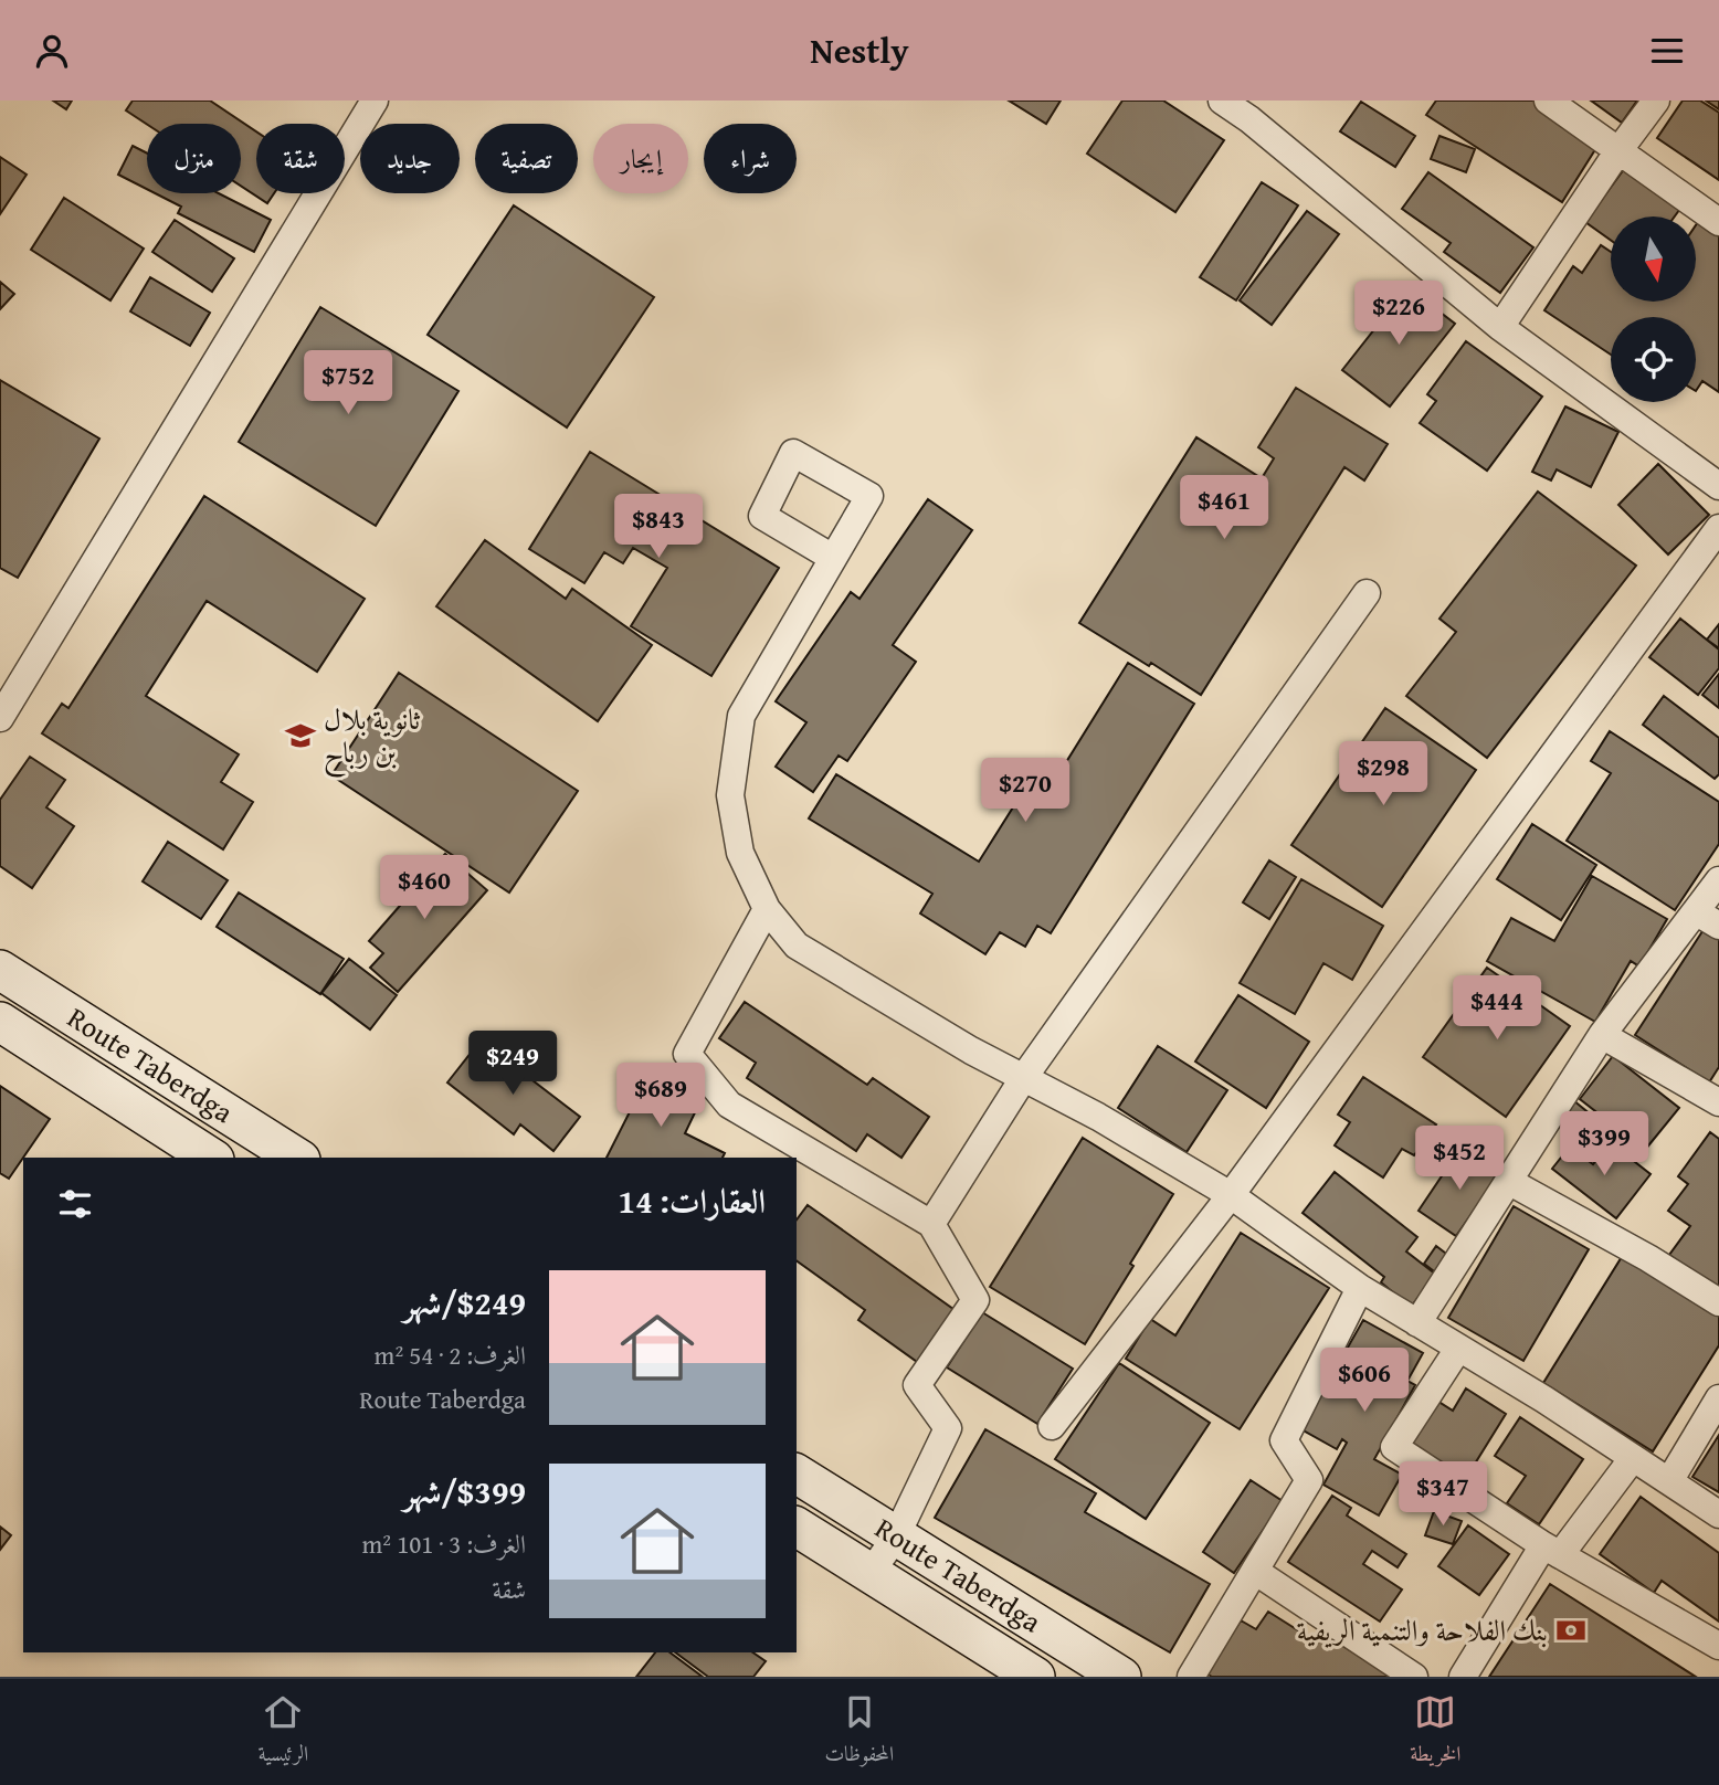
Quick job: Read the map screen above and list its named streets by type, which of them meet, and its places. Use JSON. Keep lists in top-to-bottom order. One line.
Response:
{"streets":{"main road":["Route Taberdga"]},"places":{"school or university":["ثانوية بلال بن رباح"],"bank":["بنك الفلاحة والتنمية الريفية"]},"north":"bottom","page":{"header":"Nestly","chip":["شراء","إيجار","تصفية","جديد","شقة","منزل"],"price":["$226","$752","$461","$843","$298","$270","$460","$444","$249","$689","$399","$452","$606","$347"],"heading":"العقارات: 14","list":[{"name":"$249/شهر","note":"الغرف: 2 · 54 m² · Route Taberdga"},{"name":"$399/شهر","note":"الغرف: 3 · 101 m² · شقة"}],"tabs":["الخريطة","المحفوظات","الرئيسية"]}}
